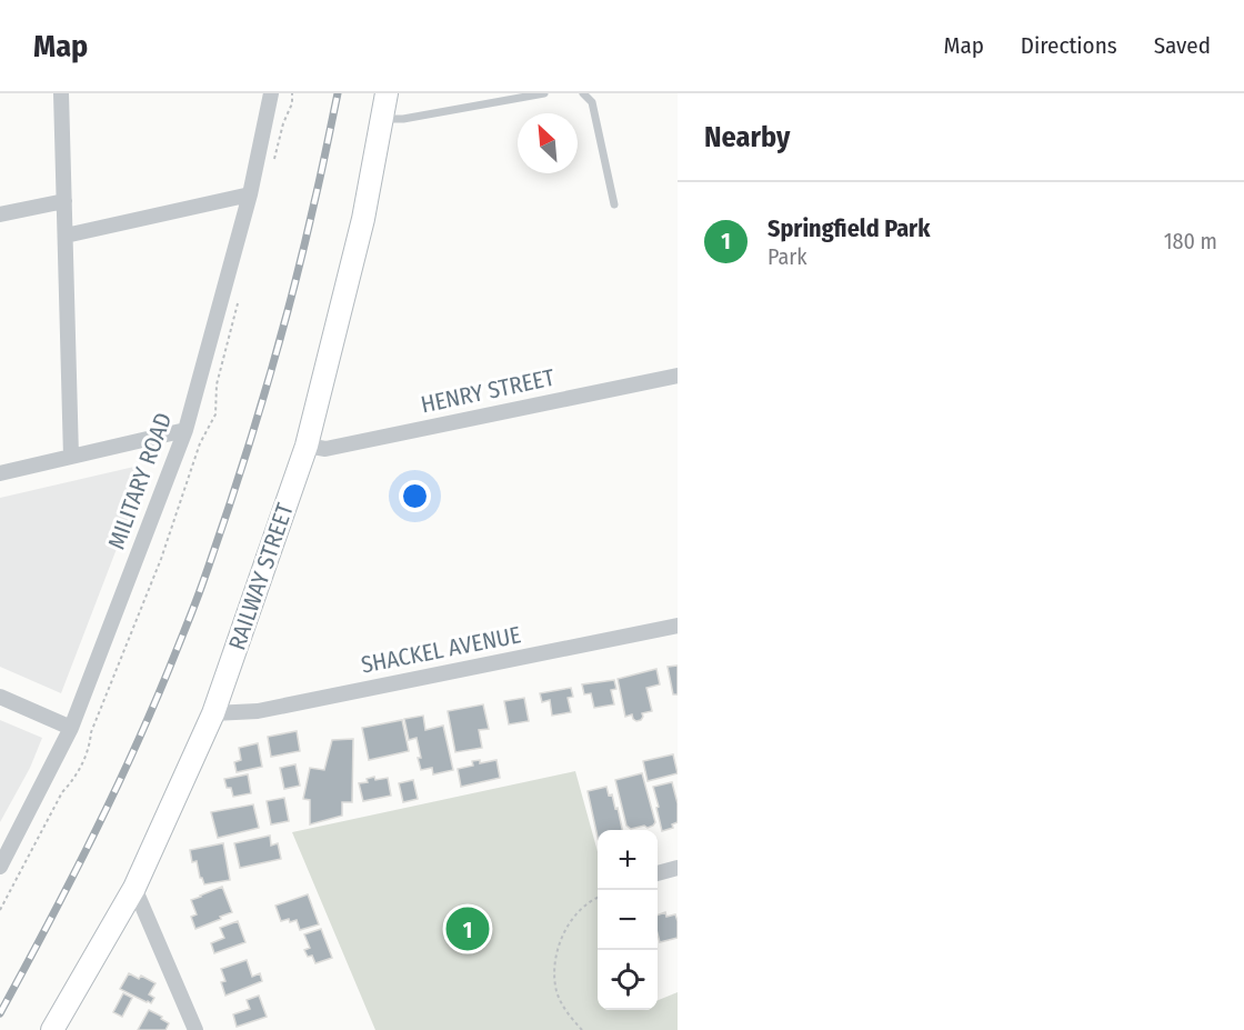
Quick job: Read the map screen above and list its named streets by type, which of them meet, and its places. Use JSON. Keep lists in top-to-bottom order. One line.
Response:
{"streets":{"main road":["RAILWAY STREET"],"street":["HENRY STREET","MILITARY ROAD","SHACKEL AVENUE"]},"crossings":[["HENRY STREET","RAILWAY STREET"],["RAILWAY STREET","SHACKEL AVENUE"]],"north":"top left","page":{"header":"Map","nav":["Map","Directions","Saved"],"heading":"Nearby","list":[{"mark":"1","name":"Springfield Park","note":"Park","value":"180 m"}],"map_buttons":["+","−"],"pins":"1"}}
